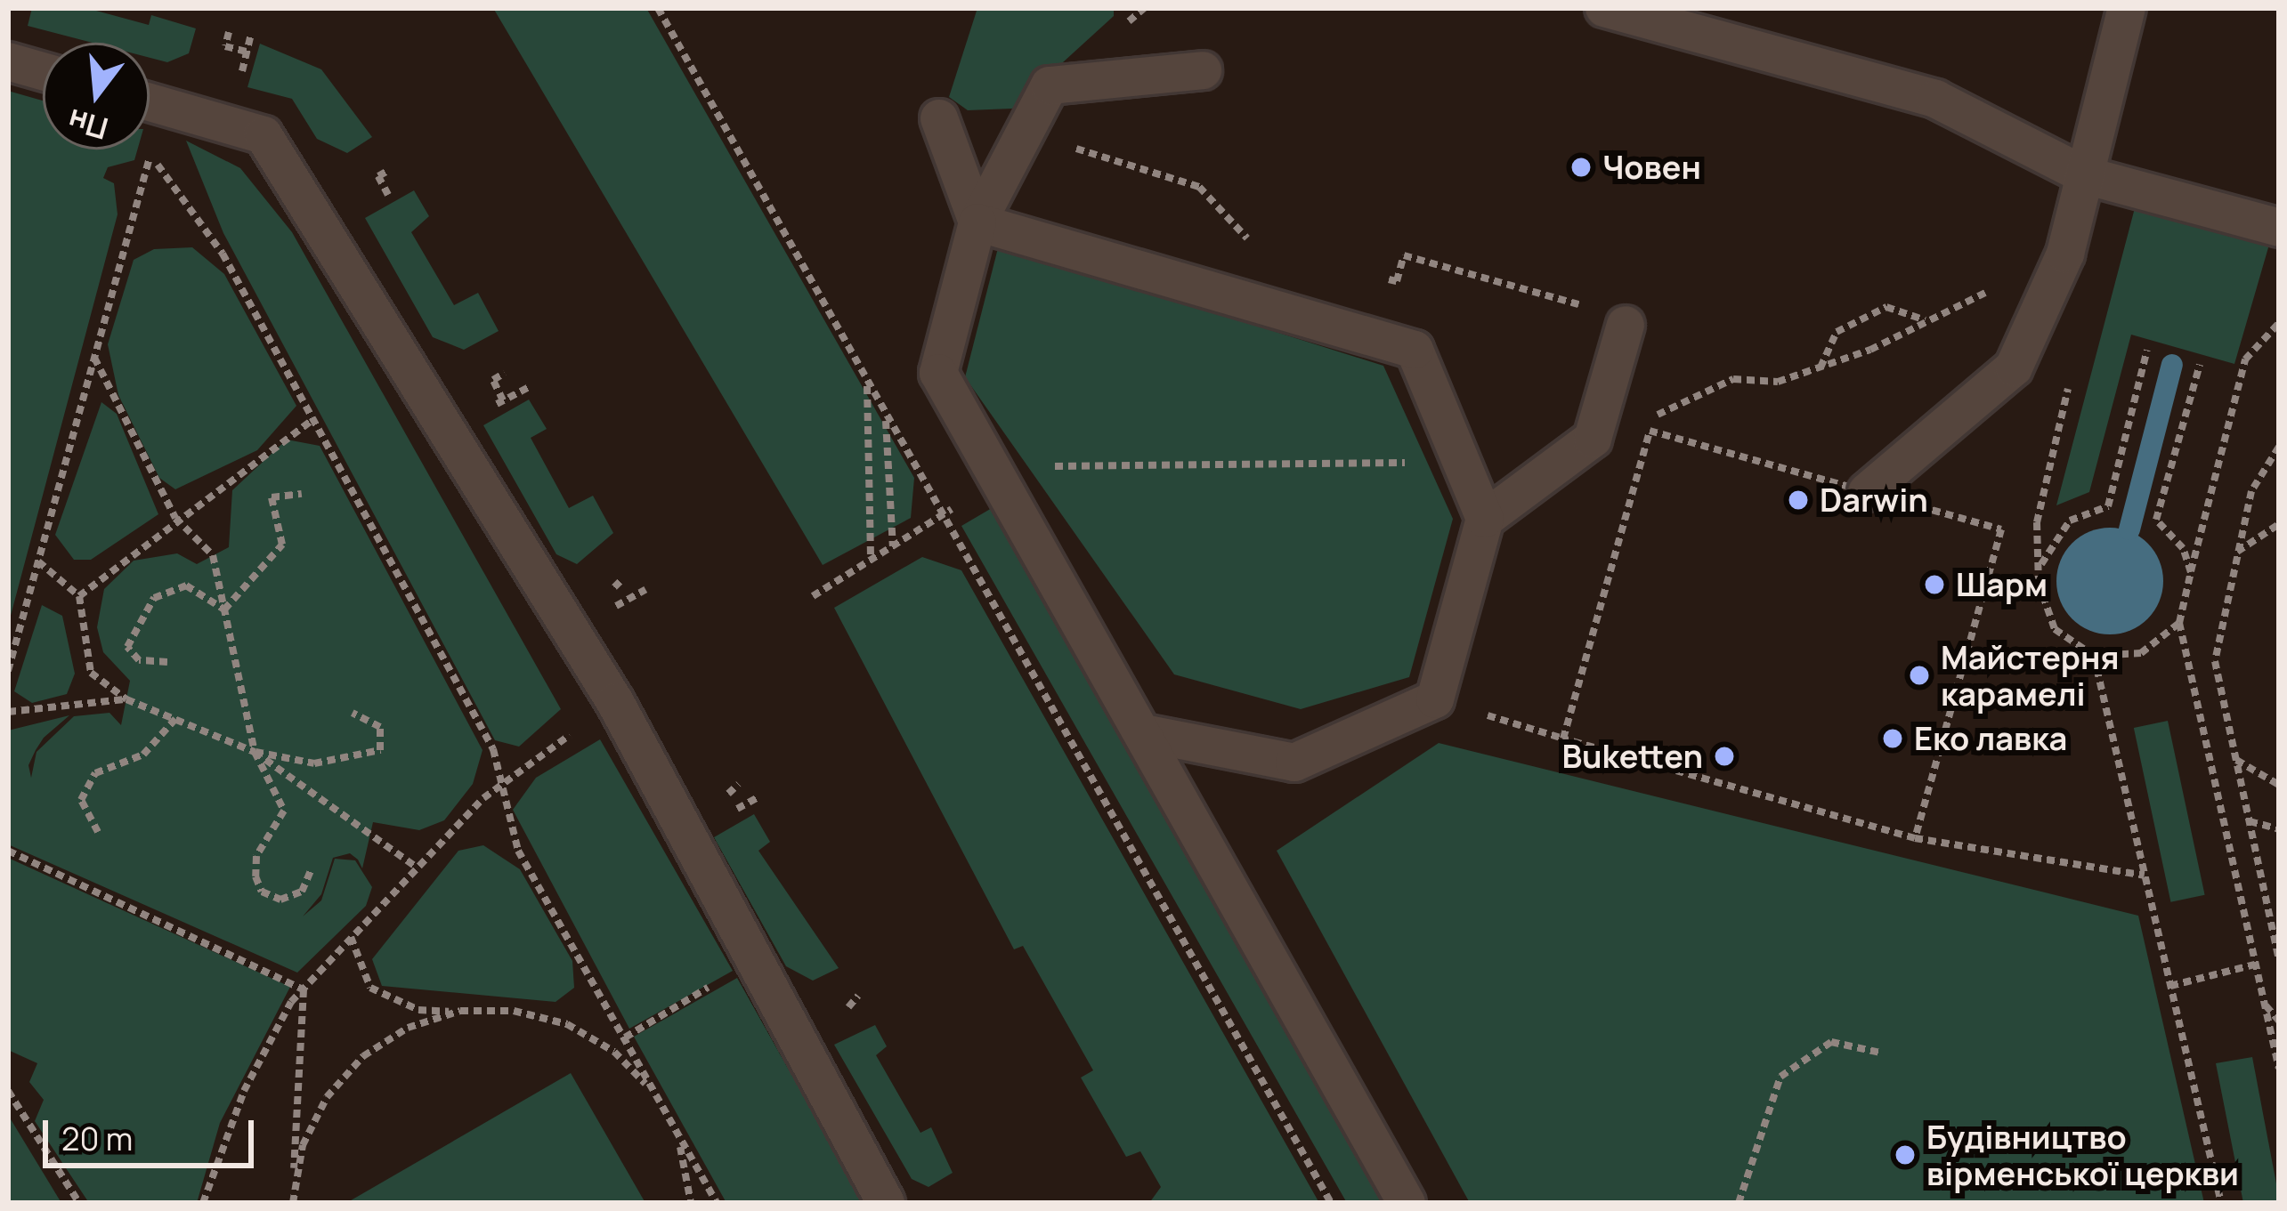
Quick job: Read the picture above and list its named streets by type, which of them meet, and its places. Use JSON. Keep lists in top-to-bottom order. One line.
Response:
{"places":["Човен","Darwin","Шарм","Майстерня карамелі","Еко лавка","Buketten","Будівництво вірменської церкви"],"scale_bar":"20 m","north":"bottom"}
